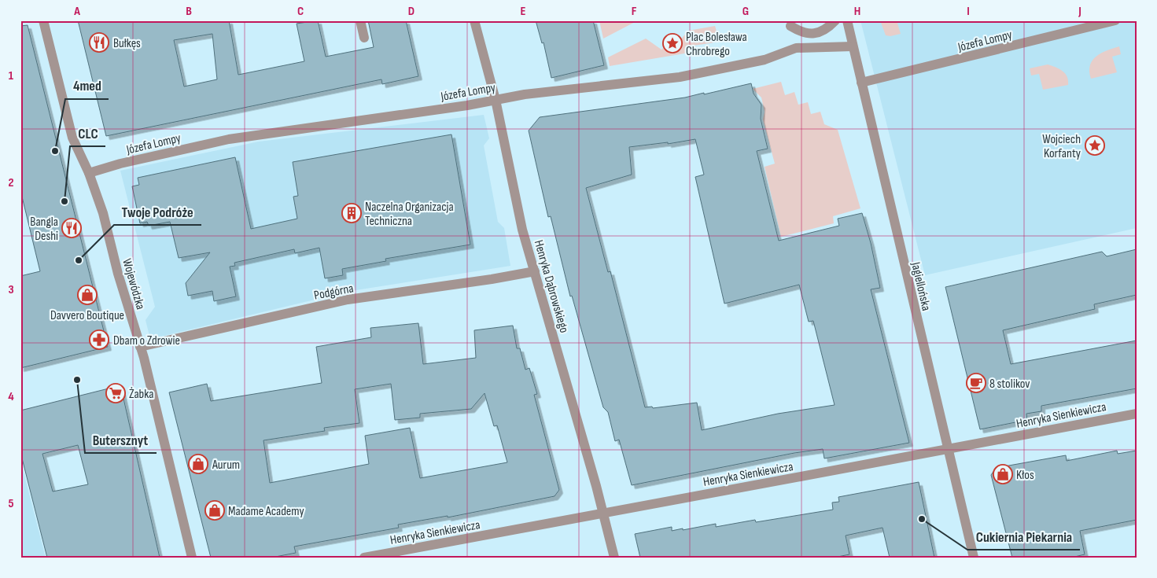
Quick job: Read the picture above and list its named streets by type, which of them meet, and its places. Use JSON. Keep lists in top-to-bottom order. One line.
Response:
{"streets":{"street":["Józefa Lompy","Wojewódzka","Henryka Dąbrowskiego","Jagiellońska","Podgórna","Henryka Sienkiewicza"]},"crossings":[["Józefa Lompy","Wojewódzka"],["Józefa Lompy","Henryka Dąbrowskiego"],["Józefa Lompy","Jagiellońska"],["Wojewódzka","Podgórna"],["Henryka Dąbrowskiego","Podgórna"],["Henryka Dąbrowskiego","Henryka Sienkiewicza"],["Jagiellońska","Henryka Sienkiewicza"]],"places":{"restaurant":["Bułkęs","Bangla Deshi"],"place":["Plac Bolesława Chrobrego","Wojciech Korfanty"],"other":["4med","CLC","Twoje Podróże","Butersznyt","Cukiernia Piekarnia"],"building":["Naczelna Organizacja Techniczna"],"shop":["Davvero Boutique","Aurum","Kłos","Madame Academy"],"pharmacy":["Dbam o Zdrowie"],"cafe":["8 stolikov"],"supermarket":["Żabka"]},"grid":{"columns":["A","B","C","D","E","F","G","H","I","J"],"rows":["1","2","3","4","5"]}}
